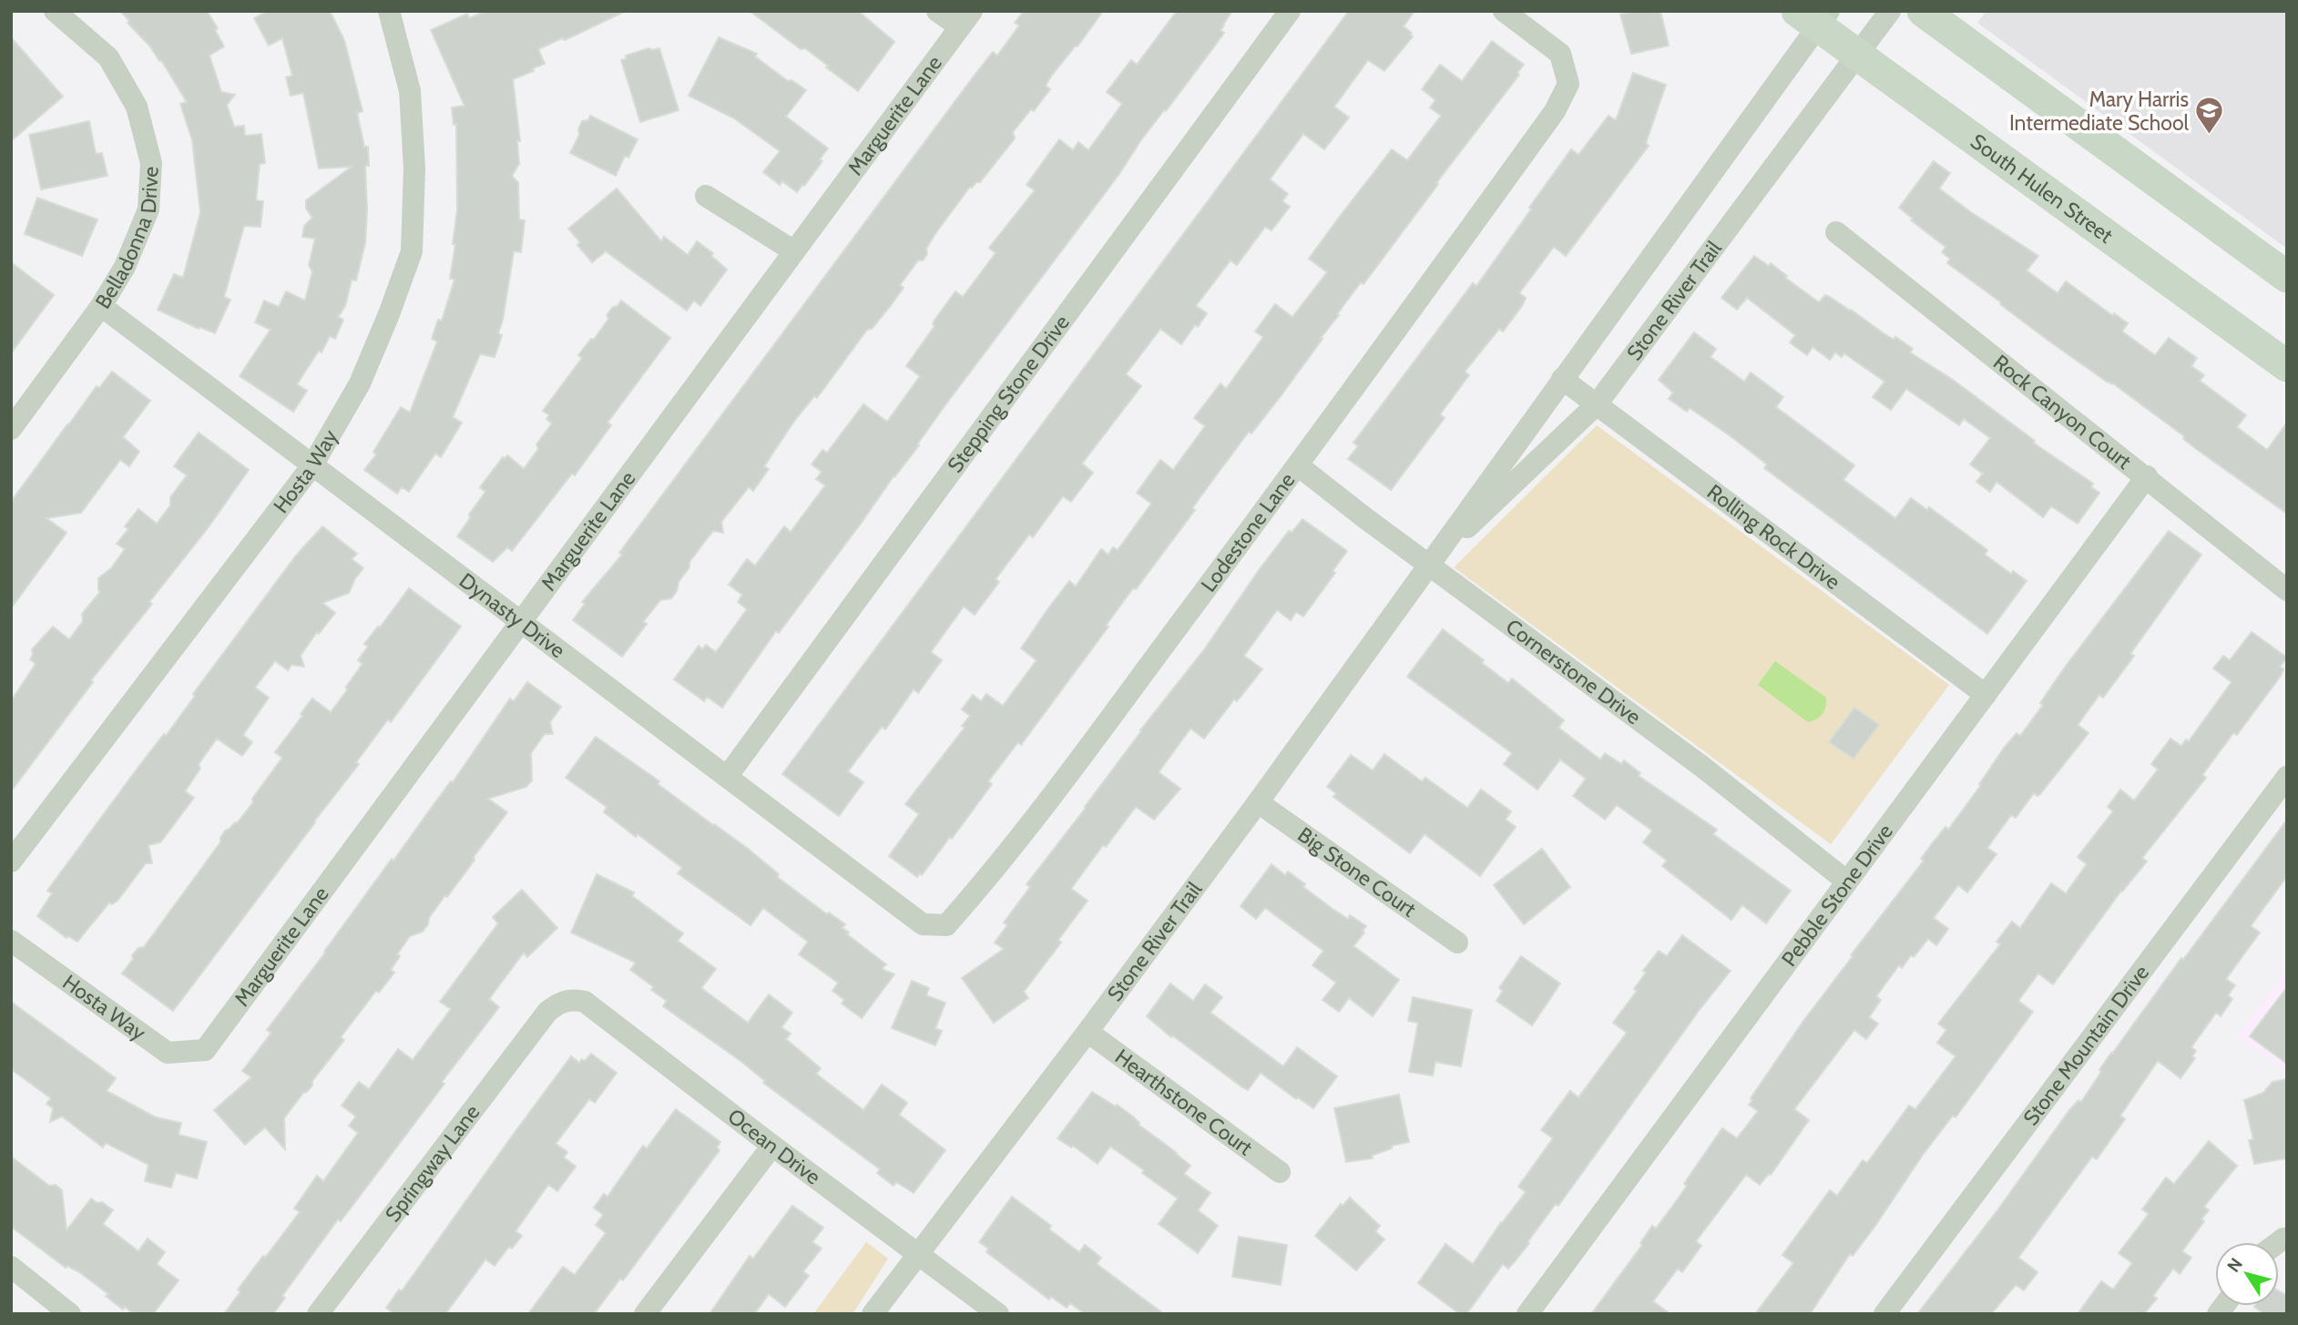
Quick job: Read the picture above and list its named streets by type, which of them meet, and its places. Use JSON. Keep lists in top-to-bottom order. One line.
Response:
{"streets":{"main road":["South Hulen Street"],"street":["Marguerite Lane","Belladonna Drive","Stone River Trail","Stepping Stone Drive","Rock Canyon Court","Hosta Way","Lodestone Lane","Rolling Rock Drive","Dynasty Drive","Cornerstone Drive","Big Stone Court","Pebble Stone Drive","Stone Mountain Drive","Hearthstone Court","Ocean Drive","Springway Lane"]},"crossings":[["Marguerite Lane","Hosta Way"],["Marguerite Lane","Dynasty Drive"],["South Hulen Street","Stone River Trail"],["Belladonna Drive","Dynasty Drive"],["Stone River Trail","Rolling Rock Drive"],["Stone River Trail","Cornerstone Drive"],["Stone River Trail","Big Stone Court"],["Stone River Trail","Hearthstone Court"],["Stone River Trail","Ocean Drive"],["Stepping Stone Drive","Dynasty Drive"],["Rock Canyon Court","Pebble Stone Drive"],["Hosta Way","Dynasty Drive"],["Lodestone Lane","Dynasty Drive"],["Lodestone Lane","Cornerstone Drive"],["Rolling Rock Drive","Pebble Stone Drive"],["Cornerstone Drive","Pebble Stone Drive"],["Ocean Drive","Springway Lane"]],"places":{"school or university":["Mary Harris Intermediate School"]},"north":"top left"}
